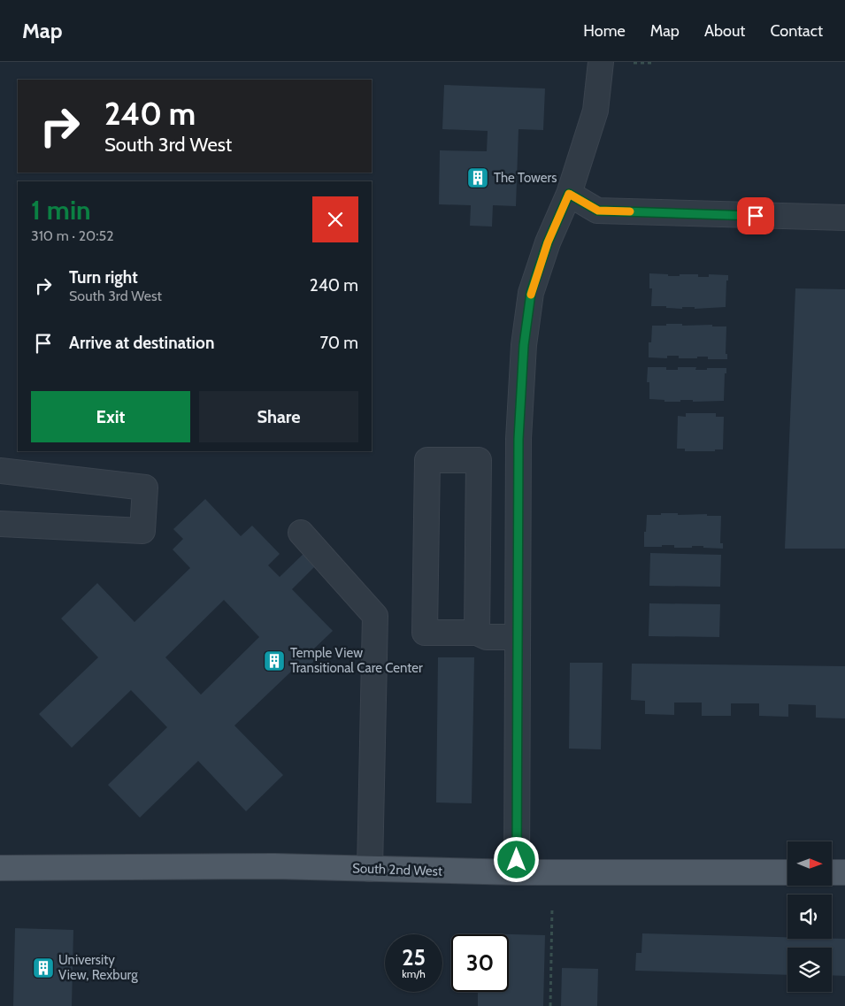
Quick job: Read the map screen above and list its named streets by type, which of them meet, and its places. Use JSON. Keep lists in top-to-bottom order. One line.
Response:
{"streets":{"main road":["South 2nd West"]},"places":{"building":["The Towers","Temple View Transitional Care Center","University View, Rexburg"]},"north":"right","page":{"header":"Map","nav":["Home","Map","About","Contact"],"turn":["240 m","South 3rd West"],"heading":["1 min","310 m · 20:52"],"list":[{"name":"Turn right","note":"South 3rd West","value":"240 m"},{"name":"Arrive at destination","value":"70 m"}],"buttons":["Exit","Share"],"speed":"25 km/h","limit":"30"}}
